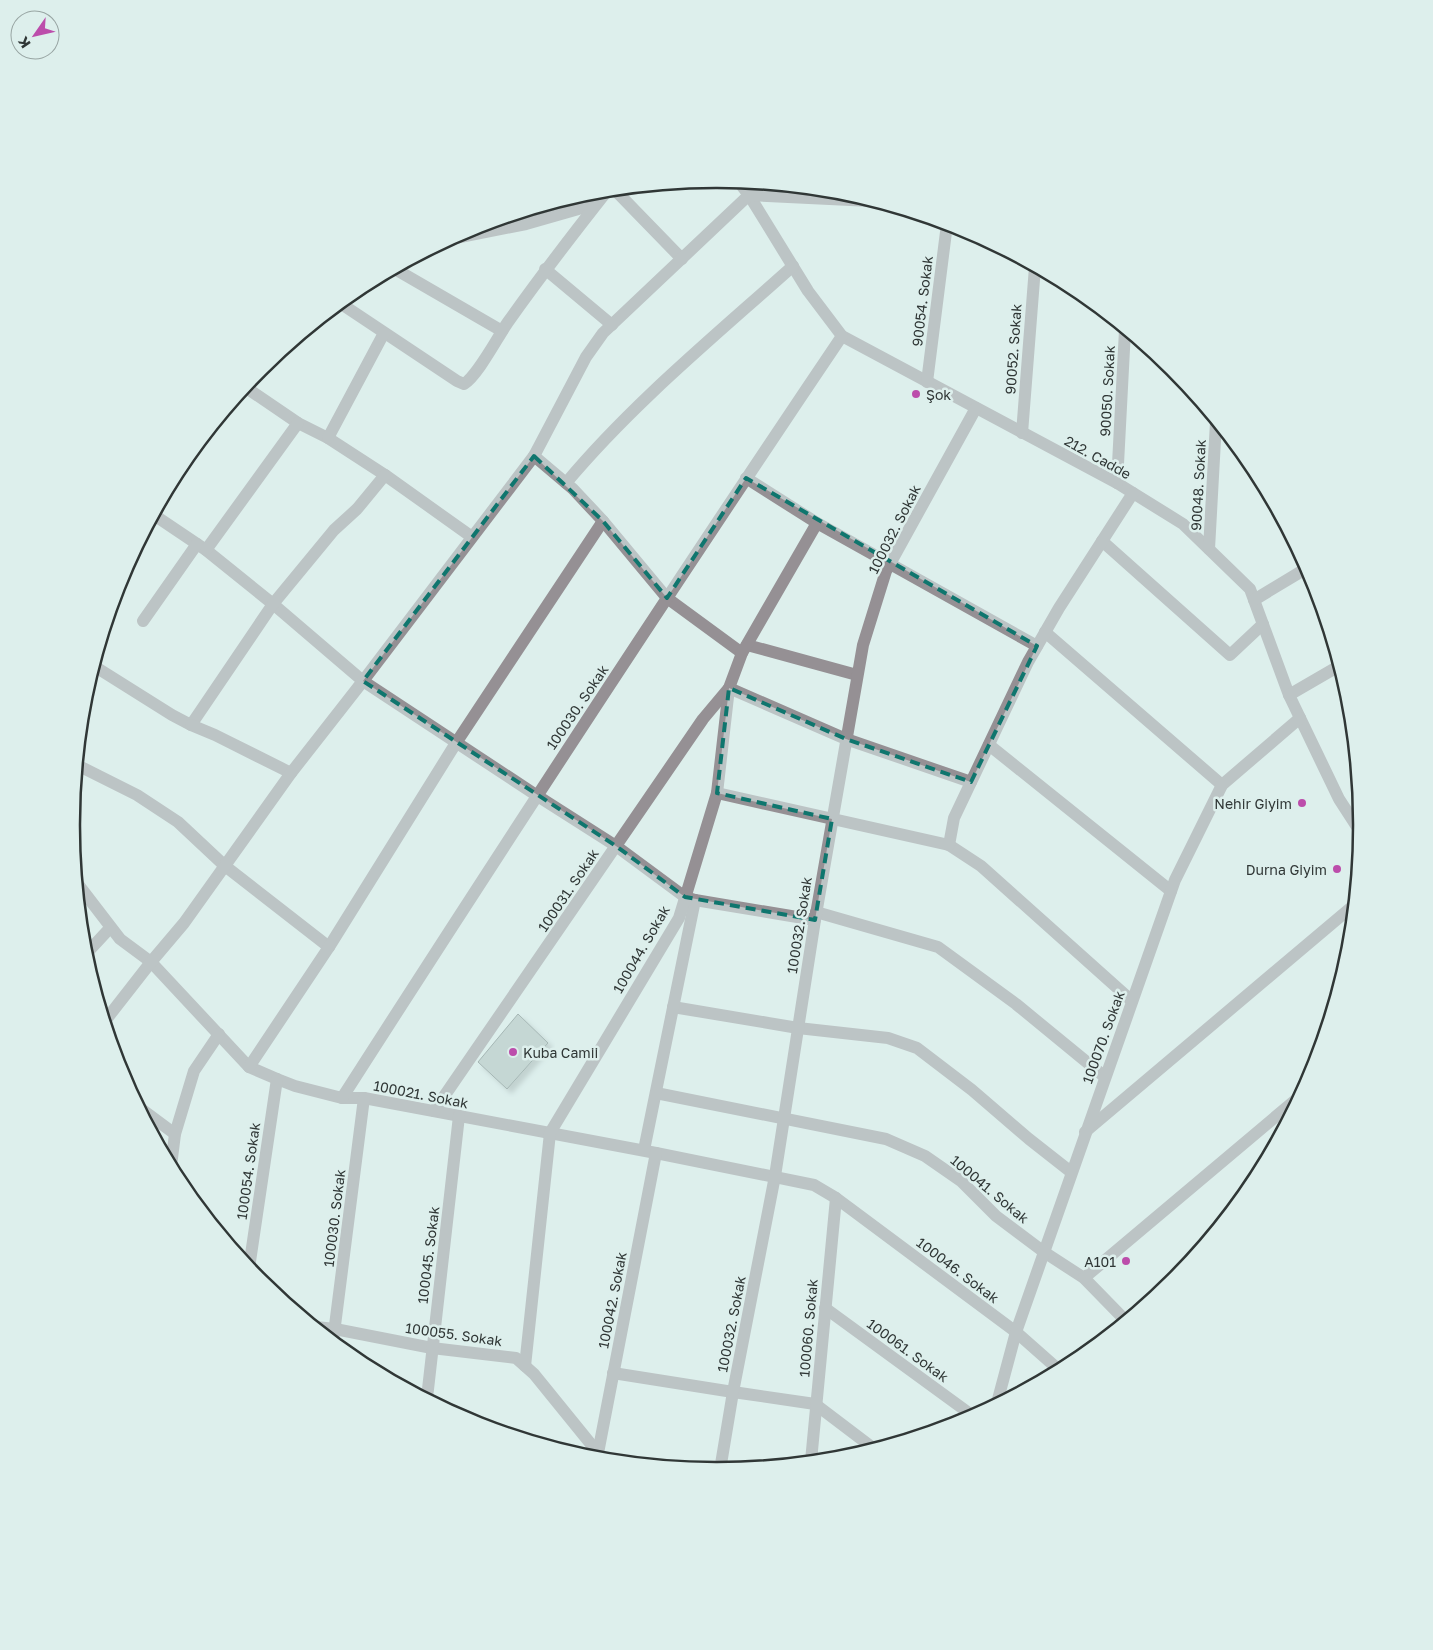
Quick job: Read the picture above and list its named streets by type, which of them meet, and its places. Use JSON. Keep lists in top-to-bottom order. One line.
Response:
{"streets":{"street":["90054. Sokak","90052. Sokak","90050. Sokak","212. Cadde","90048. Sokak","100032. Sokak","100030. Sokak","100031. Sokak","100044. Sokak","100070. Sokak","100021. Sokak","100054. Sokak","100041. Sokak","100045. Sokak","100046. Sokak","100042. Sokak","100060. Sokak","100055. Sokak","100061. Sokak"]},"crossings":[["90054. Sokak","212. Cadde"],["90052. Sokak","212. Cadde"],["90050. Sokak","212. Cadde"],["212. Cadde","90048. Sokak"],["212. Cadde","100032. Sokak"],["212. Cadde","100030. Sokak"],["212. Cadde","100070. Sokak"],["100032. Sokak","100021. Sokak"],["100032. Sokak","100041. Sokak"],["100030. Sokak","100021. Sokak"],["100031. Sokak","100044. Sokak"],["100031. Sokak","100021. Sokak"],["100044. Sokak","100021. Sokak"],["100044. Sokak","100042. Sokak"],["100044. Sokak","100055. Sokak"],["100070. Sokak","100041. Sokak"],["100070. Sokak","100046. Sokak"],["100021. Sokak","100054. Sokak"],["100021. Sokak","100045. Sokak"],["100021. Sokak","100046. Sokak"],["100021. Sokak","100042. Sokak"],["100021. Sokak","100060. Sokak"],["100041. Sokak","100042. Sokak"],["100045. Sokak","100055. Sokak"],["100046. Sokak","100060. Sokak"],["100060. Sokak","100061. Sokak"]],"places":["Şok","Nehir Giyim","Durna Giyim","Kuba Camii","A101"],"north":"bottom left"}
